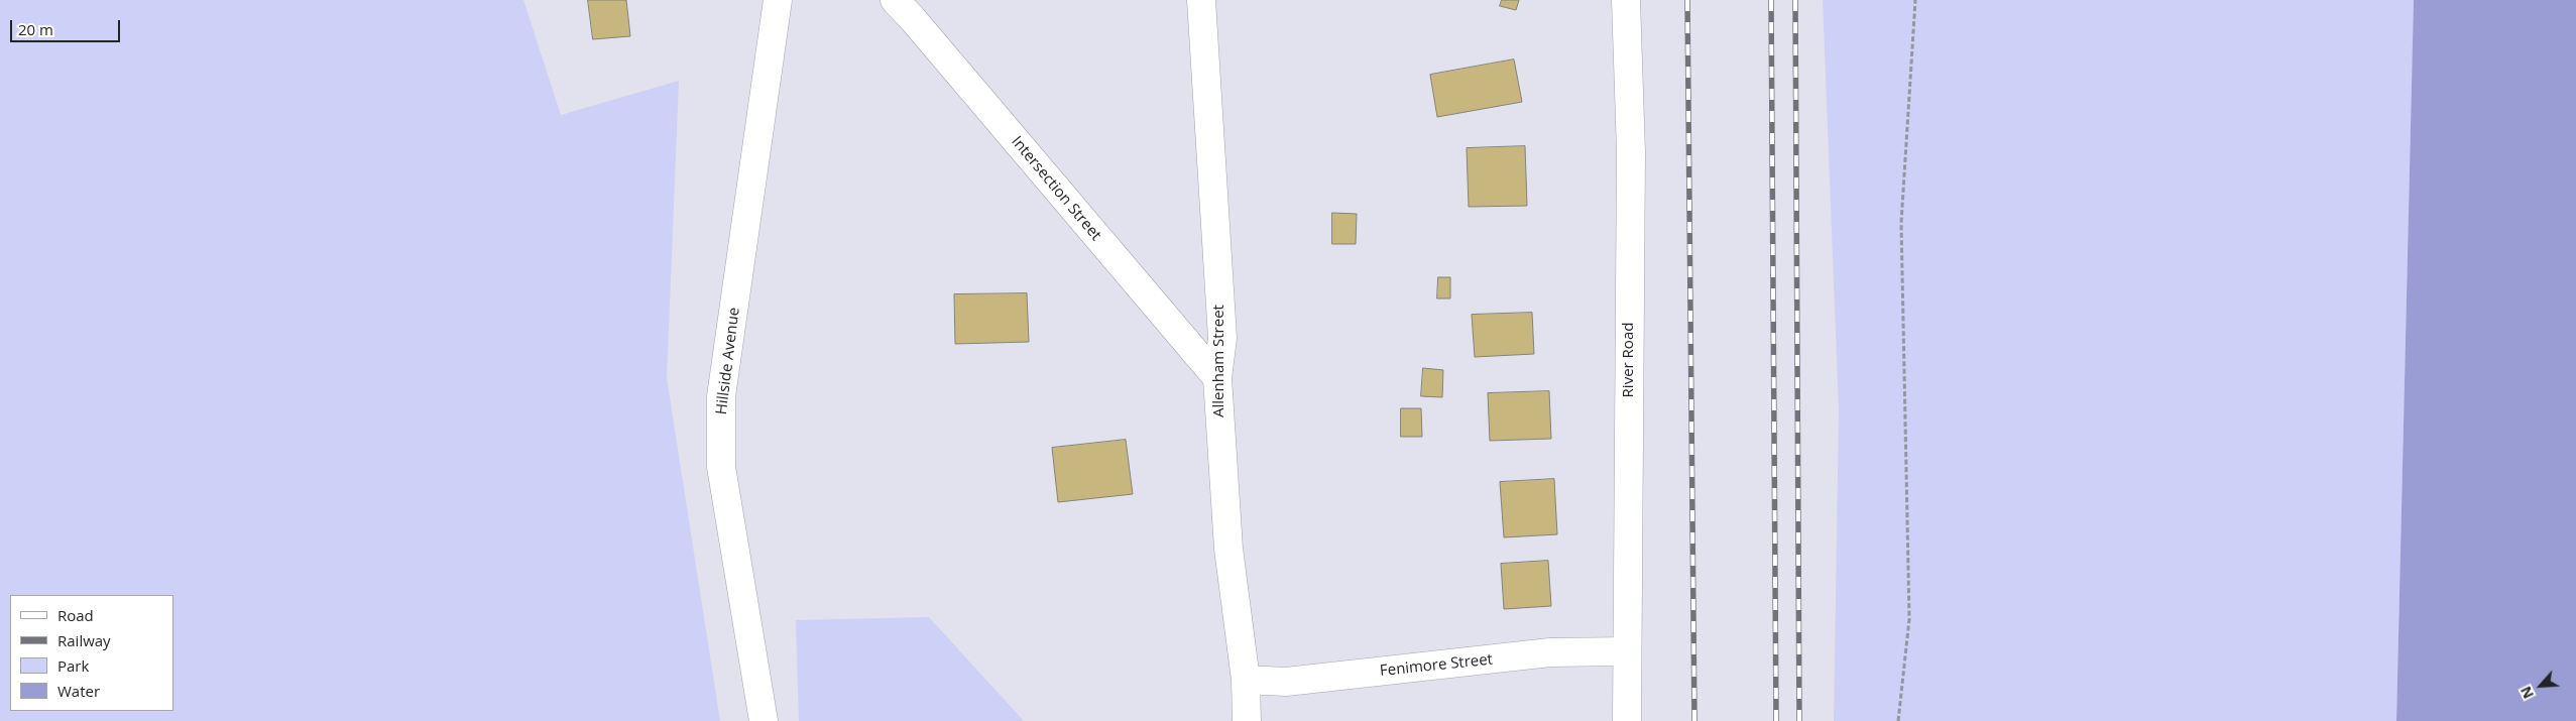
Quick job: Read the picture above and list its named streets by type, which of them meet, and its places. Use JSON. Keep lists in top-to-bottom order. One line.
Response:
{"streets":{"street":["Intersection Street","River Road","Hillside Avenue","Allenham Street","Fenimore Street"]},"crossings":[["Intersection Street","Allenham Street"],["River Road","Fenimore Street"],["Allenham Street","Fenimore Street"]],"legend":["Road","Railway","Park","Water"],"scale_bar":"20 m","north":"bottom left"}
